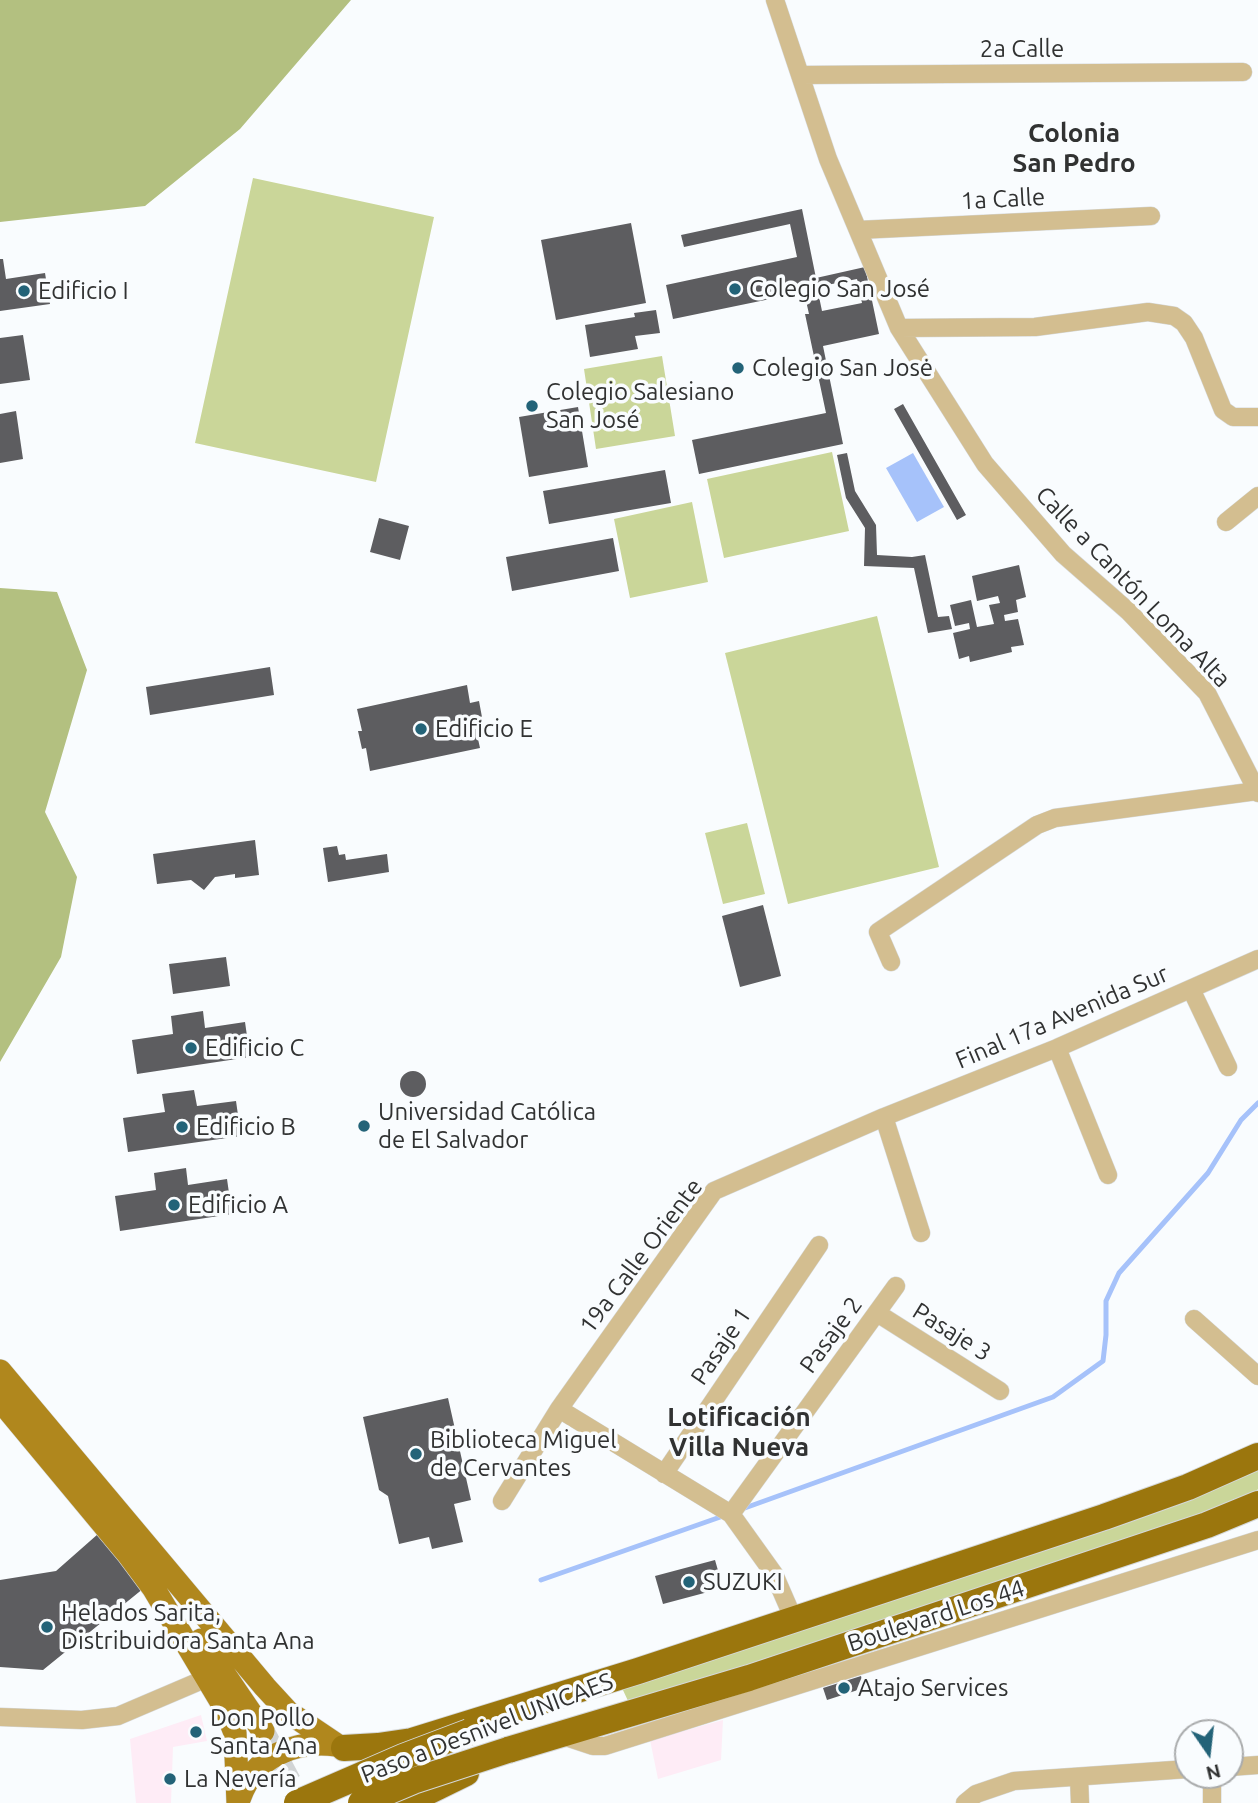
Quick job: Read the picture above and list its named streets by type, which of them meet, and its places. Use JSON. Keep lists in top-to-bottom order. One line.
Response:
{"streets":{"highway":["Boulevard Los 44","Paso a Desnivel UNICAES"],"street":["2a Calle","1a Calle","Calle a Cantón Loma Alta","Final 17a Avenida Sur","19a Calle Oriente","Pasaje 3","Pasaje 2","Pasaje 1"]},"crossings":[["2a Calle","Calle a Cantón Loma Alta"],["1a Calle","Calle a Cantón Loma Alta"],["Final 17a Avenida Sur","19a Calle Oriente"],["Pasaje 3","Pasaje 2"],["Boulevard Los 44","Paso a Desnivel UNICAES"]],"districts":["Colonia San Pedro","Lotificación Villa Nueva"],"places":["Colegio San José","Edificio I","Colegio San Josė","Colegio Salesiano San José","Edificio E","Edificio C","Universidad Católica de El Salvador","Edificio B","Edificio A","Biblioteca Miguel de Cervantes","SUZUKI","Helados Sarita, Distribuidora Santa Ana","Atajo Services","Don Pollo Santa Ana","La Nevería"],"north":"bottom"}
